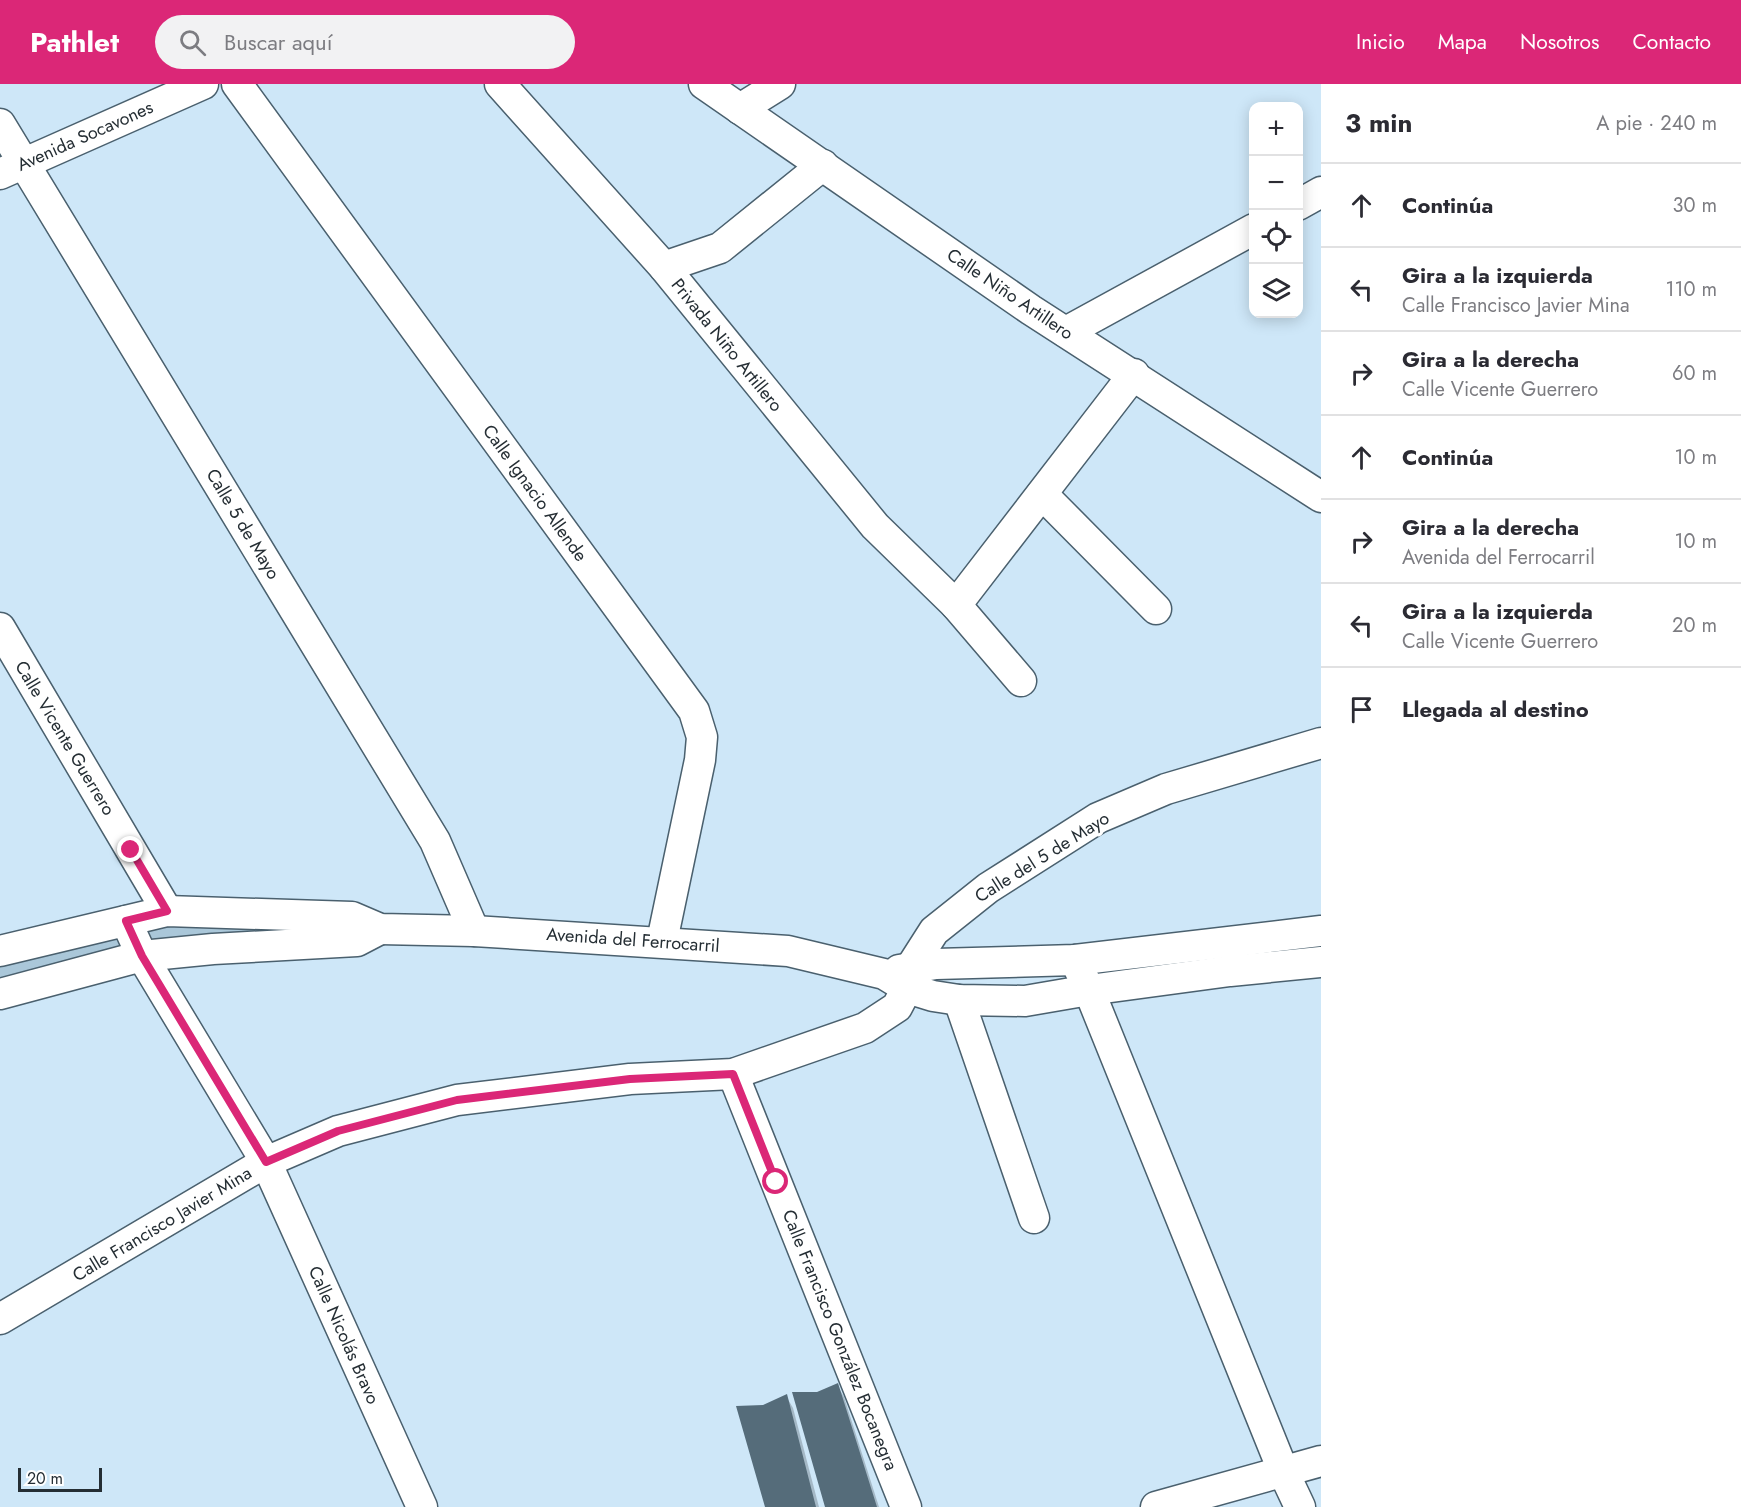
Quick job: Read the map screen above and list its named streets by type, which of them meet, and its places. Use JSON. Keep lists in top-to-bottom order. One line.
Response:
{"streets":{"street":["Avenida Socavones","Calle Niño Artillero","Privada Niño Artillero","Calle Ignacio Allende","Calle 5 de Mayo","Calle Vicente Guerrero","Calle del 5 de Mayo","Avenida del Ferrocarril","Calle Francisco Javier Mina","Calle Nicolás Bravo","Calle Francisco González Bocanegra"]},"crossings":[["Avenida Socavones","Calle 5 de Mayo"],["Calle Ignacio Allende","Avenida del Ferrocarril"],["Calle 5 de Mayo","Avenida del Ferrocarril"],["Calle Vicente Guerrero","Avenida del Ferrocarril"],["Calle del 5 de Mayo","Avenida del Ferrocarril"],["Calle del 5 de Mayo","Calle Francisco Javier Mina"],["Avenida del Ferrocarril","Calle Francisco Javier Mina"],["Calle Francisco Javier Mina","Calle Nicolás Bravo"],["Calle Francisco Javier Mina","Calle Francisco González Bocanegra"]],"scale_bar":"20 m","page":{"header":"Pathlet","search":"Buscar aquí","nav":["Inicio","Mapa","Nosotros","Contacto"],"heading":["3 min","A pie · 240 m"],"map_buttons":["+","−"],"list":[["Continúa","30 m"],["Gira a la izquierda","Calle Francisco Javier Mina","110 m"],["Gira a la derecha","Calle Vicente Guerrero","60 m"],["Continúa","10 m"],["Gira a la derecha","Avenida del Ferrocarril","10 m"],["Gira a la izquierda","Calle Vicente Guerrero","20 m"],"Llegada al destino"],"scale":"20 m"}}
